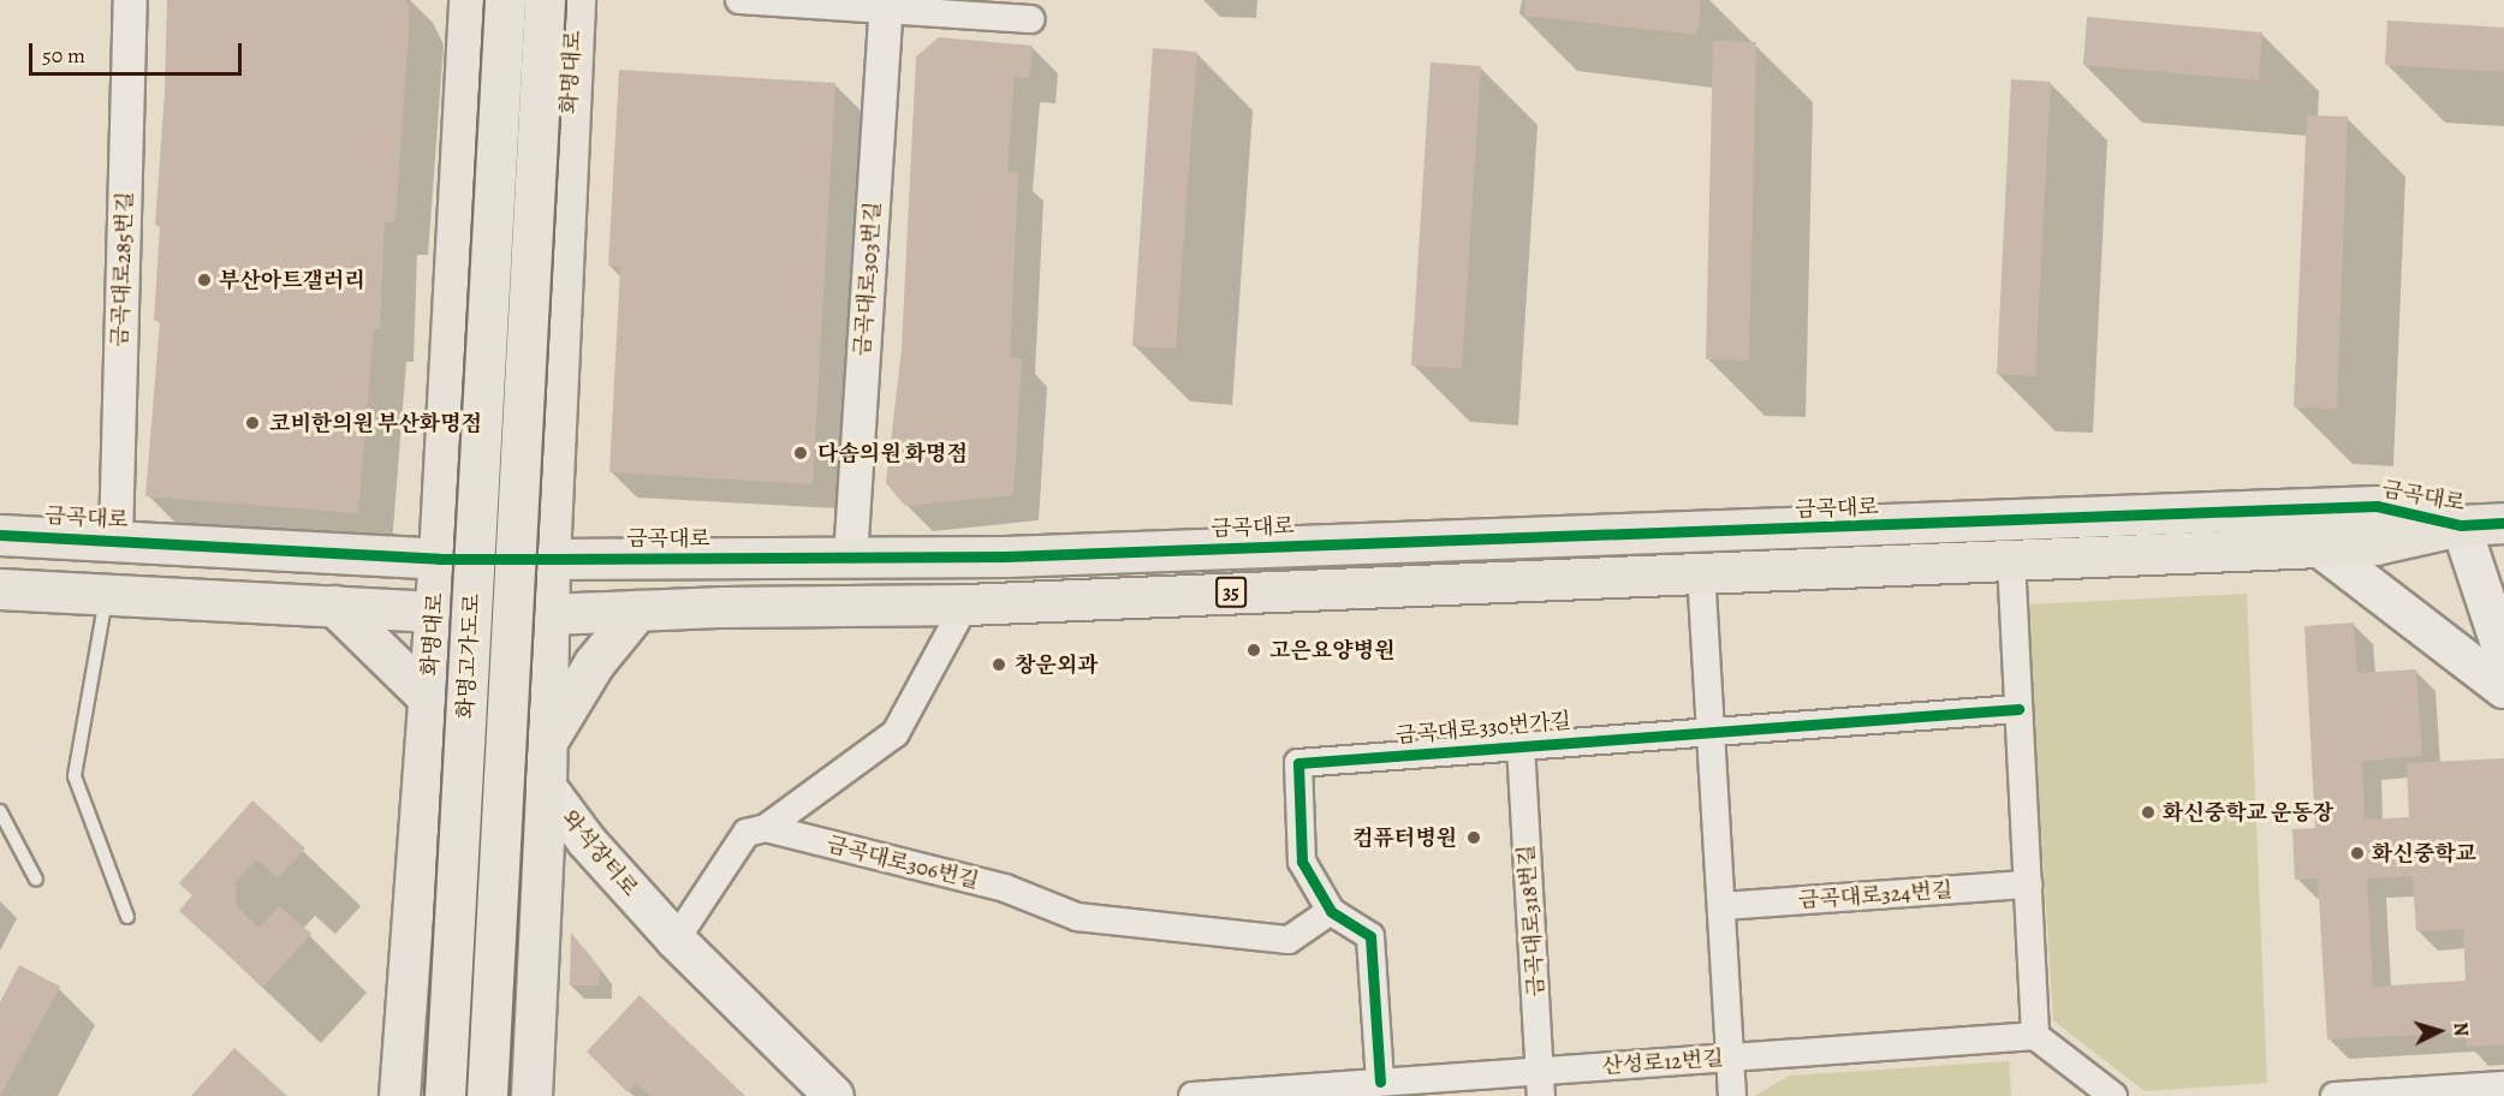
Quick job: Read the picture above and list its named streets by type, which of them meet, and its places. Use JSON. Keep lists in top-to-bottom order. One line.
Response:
{"streets":{"main road":["화명대로","금곡대로","35","화명고가도로","와석장터로"],"street":["금곡대로285번길","금곡대로303번길","금곡대로330번가길","금곡대로306번길","금곡대로324번길","금곡대로318번길","산성로12번길"]},"crossings":[["화명대로","금곡대로"],["화명대로","와석장터로"],["금곡대로285번길","금곡대로"],["금곡대로303번길","금곡대로"],["금곡대로","와석장터로"],["금곡대로330번가길","금곡대로306번길"],["금곡대로330번가길","금곡대로318번길"],["금곡대로330번가길","산성로12번길"],["금곡대로318번길","산성로12번길"]],"places":["부산아트갤러리","코비한의원 부산화명점","다솜의원 화명점","고은요양병원","창운외과","화신중학교 운동장","컴퓨터병원","화신중학교"],"scale_bar":"50 m","north":"right"}
